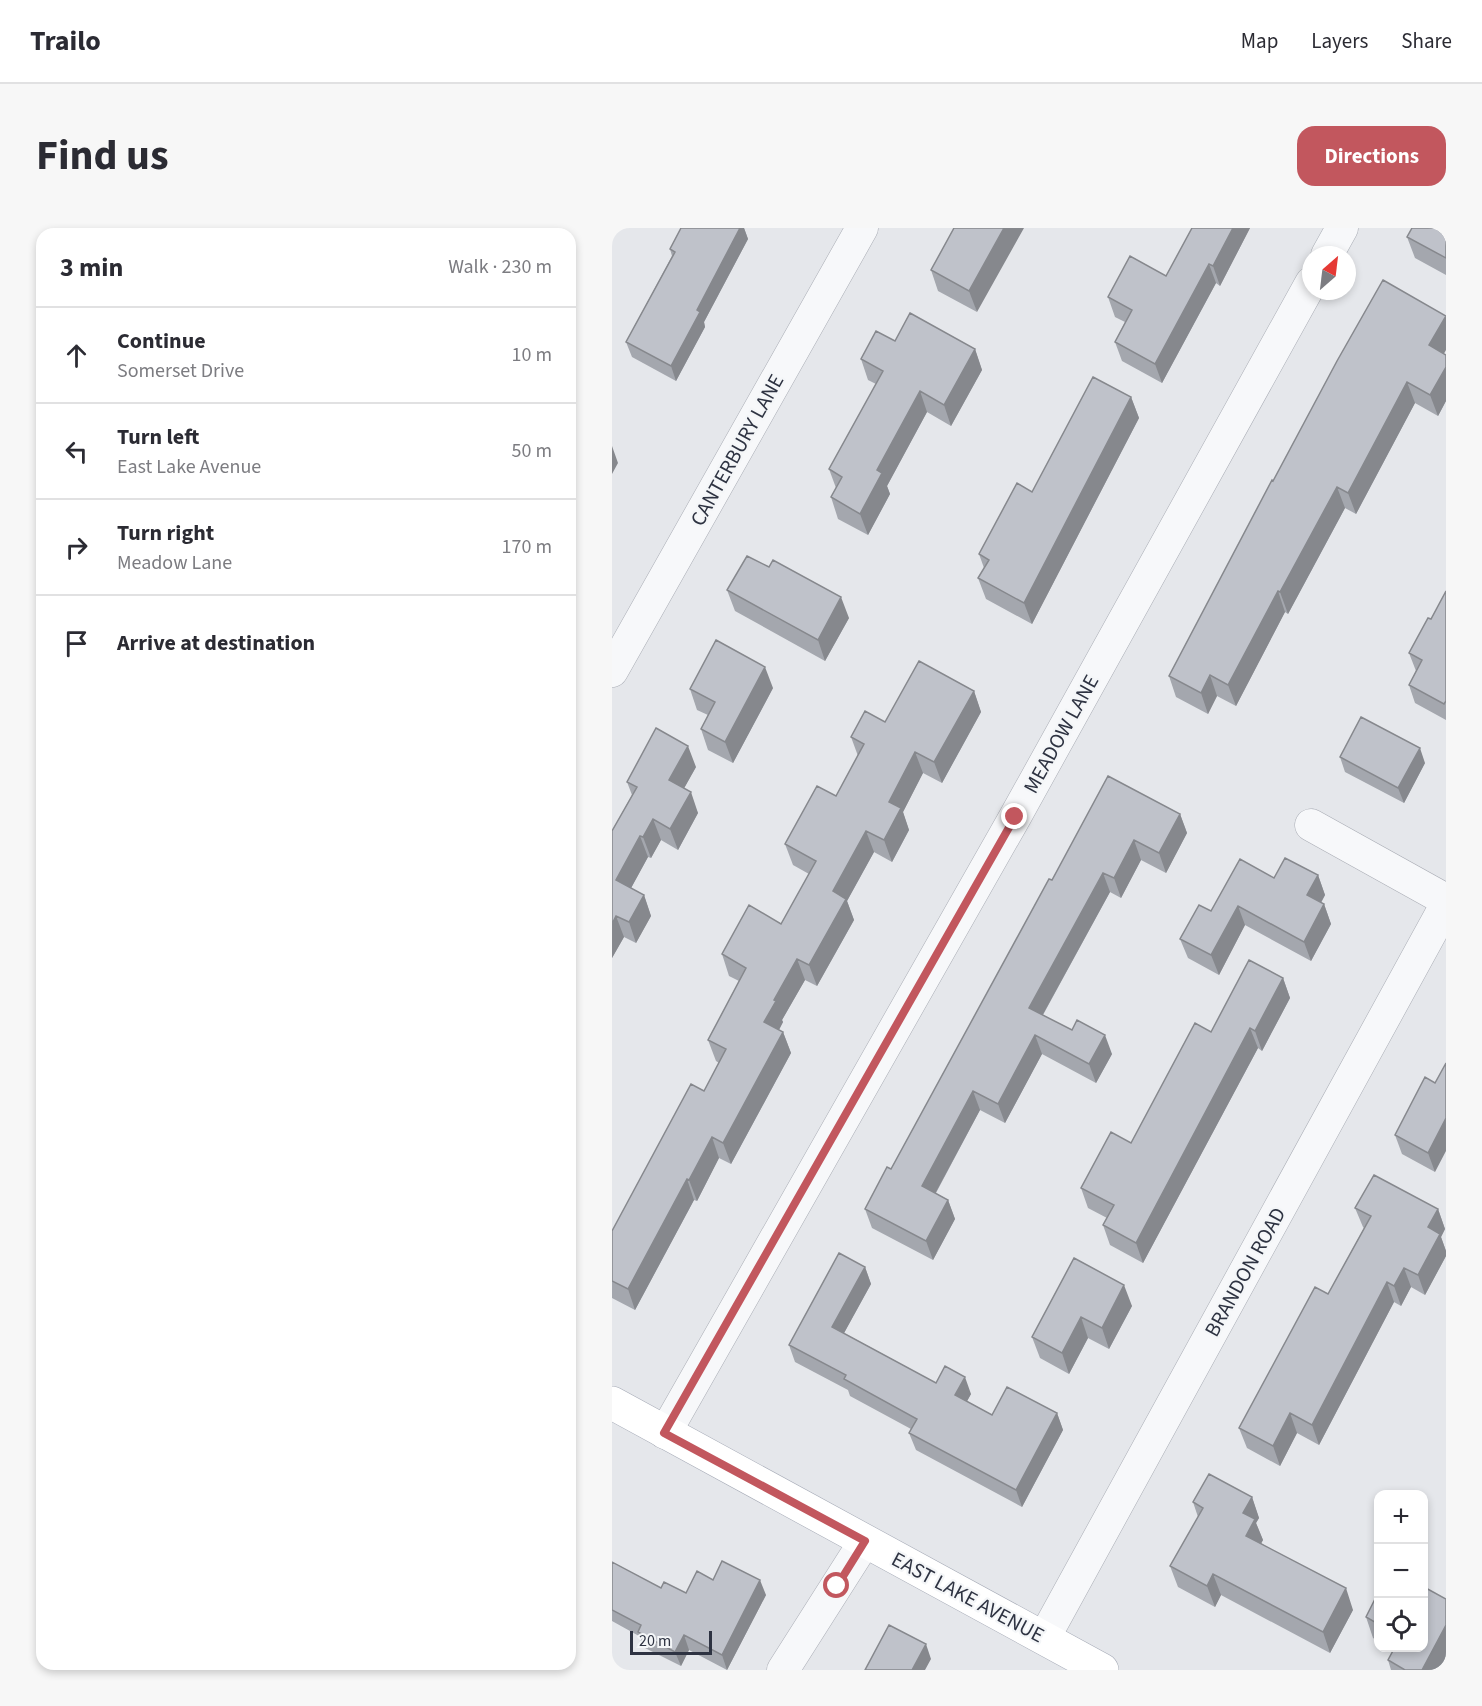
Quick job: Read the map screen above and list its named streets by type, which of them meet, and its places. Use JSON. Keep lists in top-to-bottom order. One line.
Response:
{"streets":{"main road":["EAST LAKE AVENUE"],"street":["CANTERBURY LANE","MEADOW LANE","BRANDON ROAD"]},"crossings":[["MEADOW LANE","EAST LAKE AVENUE"],["BRANDON ROAD","EAST LAKE AVENUE"]],"scale_bar":"20 m","north":"top right","page":{"header":"Trailo","nav":["Map","Layers","Share"],"title":"Find us","buttons":"Directions","heading":["3 min","Walk · 230 m"],"list":[["Continue","Somerset Drive","10 m"],["Turn left","East Lake Avenue","50 m"],["Turn right","Meadow Lane","170 m"],"Arrive at destination"],"map_buttons":["+","−"],"scale":"20 m"}}
